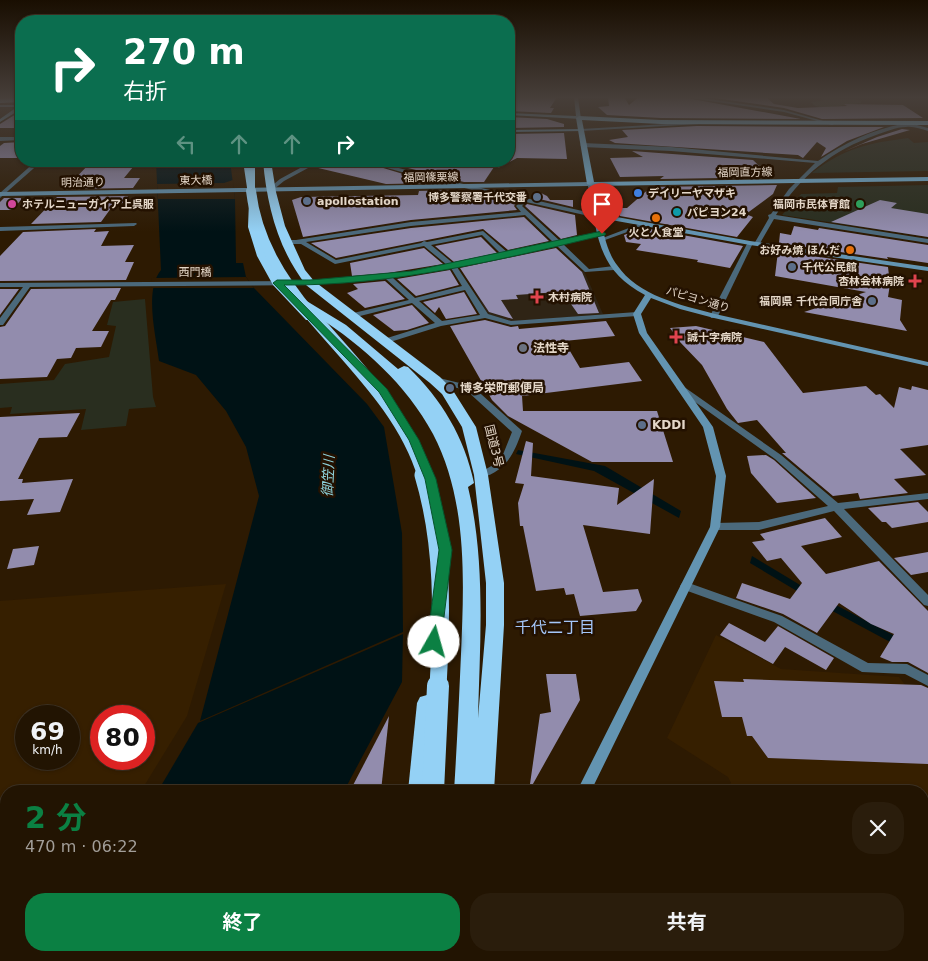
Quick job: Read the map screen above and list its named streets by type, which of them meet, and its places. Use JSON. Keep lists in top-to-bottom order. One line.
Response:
{"streets":{"highway":["国道3号"],"main road":["福岡直方線","パピヨン通り"],"street":["福岡篠栗線","東大橋","明治通り","西門橋"]},"crossings":[["福岡直方線","福岡篠栗線"],["福岡直方線","パピヨン通り"],["福岡篠栗線","パピヨン通り"],["福岡篠栗線","国道3号"],["東大橋","明治通り"],["西門橋","パピヨン通り"],["西門橋","国道3号"]],"districts":["千代二丁目"],"water":["御笠川"],"places":{"other":["デイリーヤマザキ","博多警察署千代交番","apollostation","ホテルニューガイア上呉服","福岡市民体育館","パピヨン24","火と人食堂","お好み焼 ほんだ","千代公民館","福岡県 千代合同庁舎","法性寺","博多栄町郵便局","KDDI"],"health":["杏林会林病院","木村病院","誠十字病院"]},"page":{"turn":["270 m","右折"],"speed":"69 km/h","limit":"80","heading":["2 分","470 m · 06:22"],"buttons":["終了","共有"]}}
